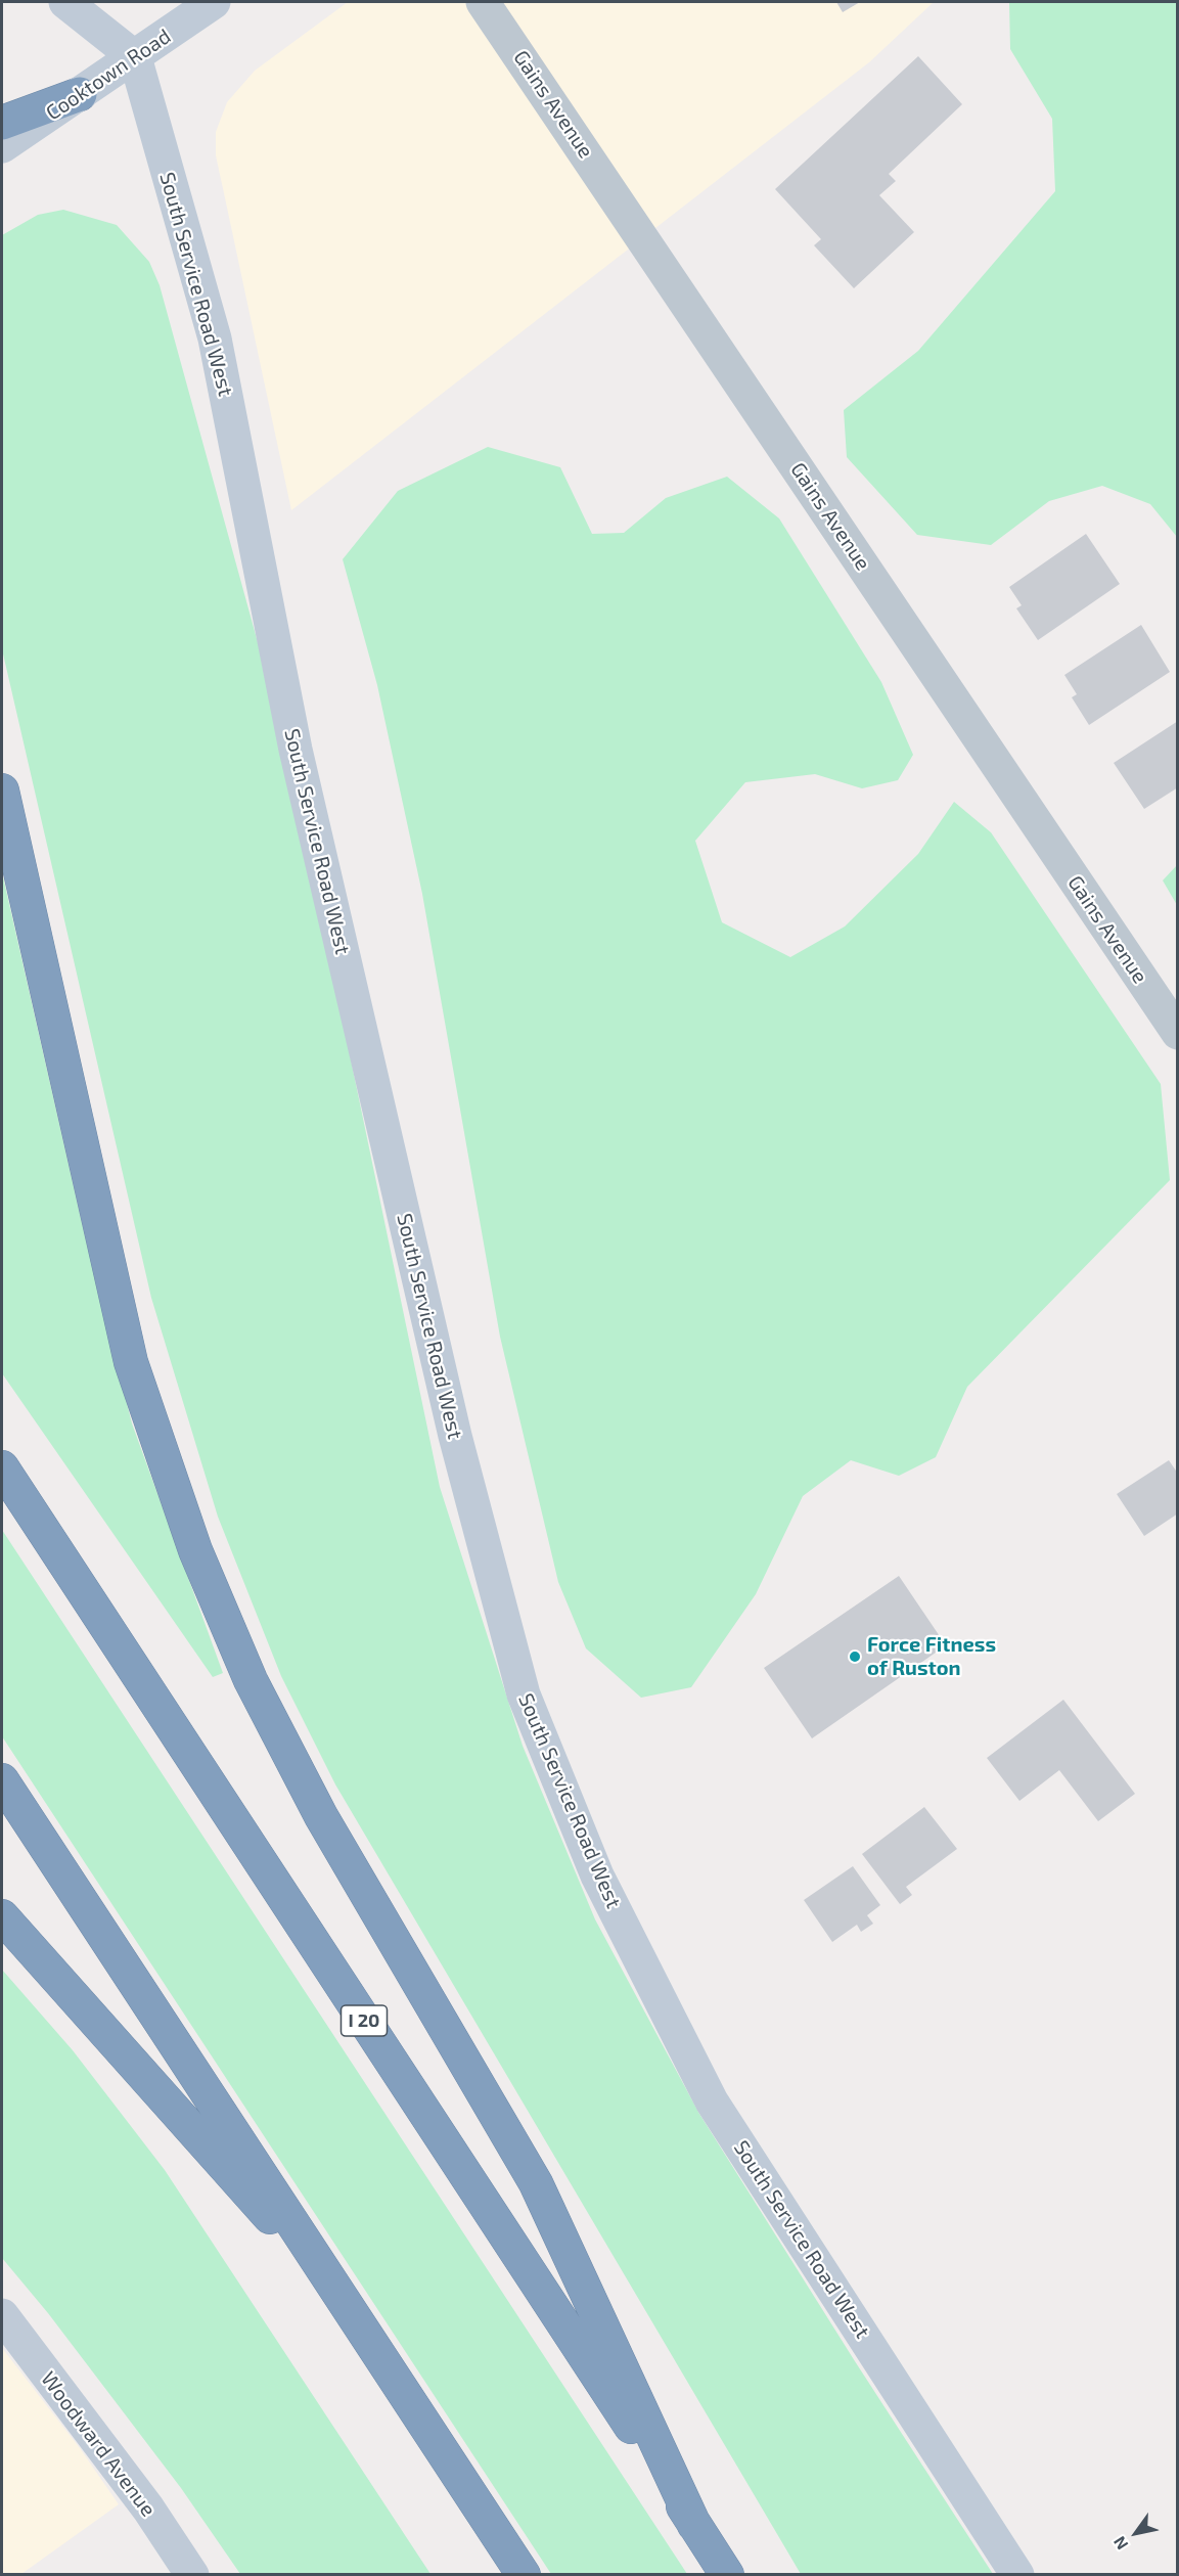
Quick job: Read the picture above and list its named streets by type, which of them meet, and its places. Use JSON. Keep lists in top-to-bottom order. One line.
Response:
{"streets":{"highway":["I 20"],"main road":["Cooktown Road","South Service Road West","Woodward Avenue"],"street":["Gains Avenue"]},"crossings":[["Cooktown Road","South Service Road West"]],"places":["Force Fitness of Ruston"],"north":"bottom left"}
